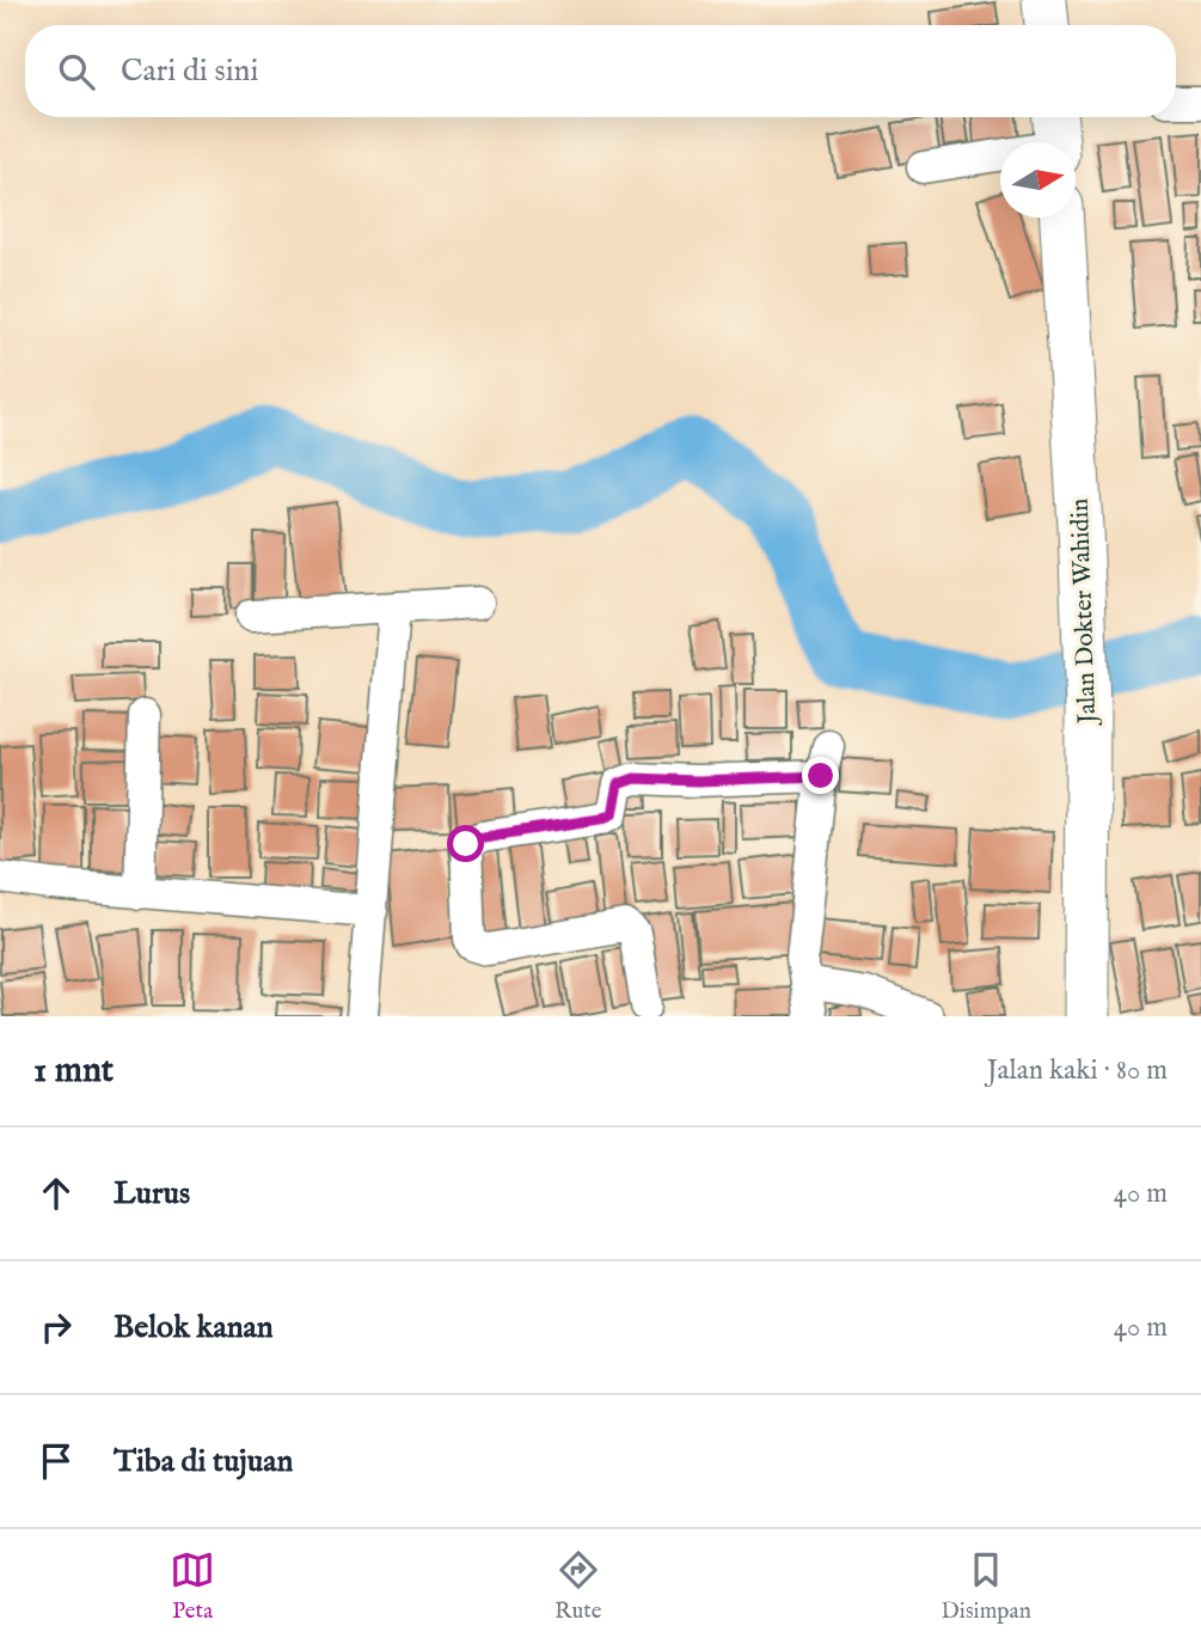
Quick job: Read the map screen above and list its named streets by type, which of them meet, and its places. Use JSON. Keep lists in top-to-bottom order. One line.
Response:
{"streets":{"main road":["Jalan Dokter Wahidin"]},"north":"right","page":{"search":"Cari di sini","heading":["1 mnt","Jalan kaki · 80 m"],"list":[["Lurus","40 m"],["Belok kanan","40 m"],"Tiba di tujuan"],"nav":["Peta","Rute","Disimpan"]}}
